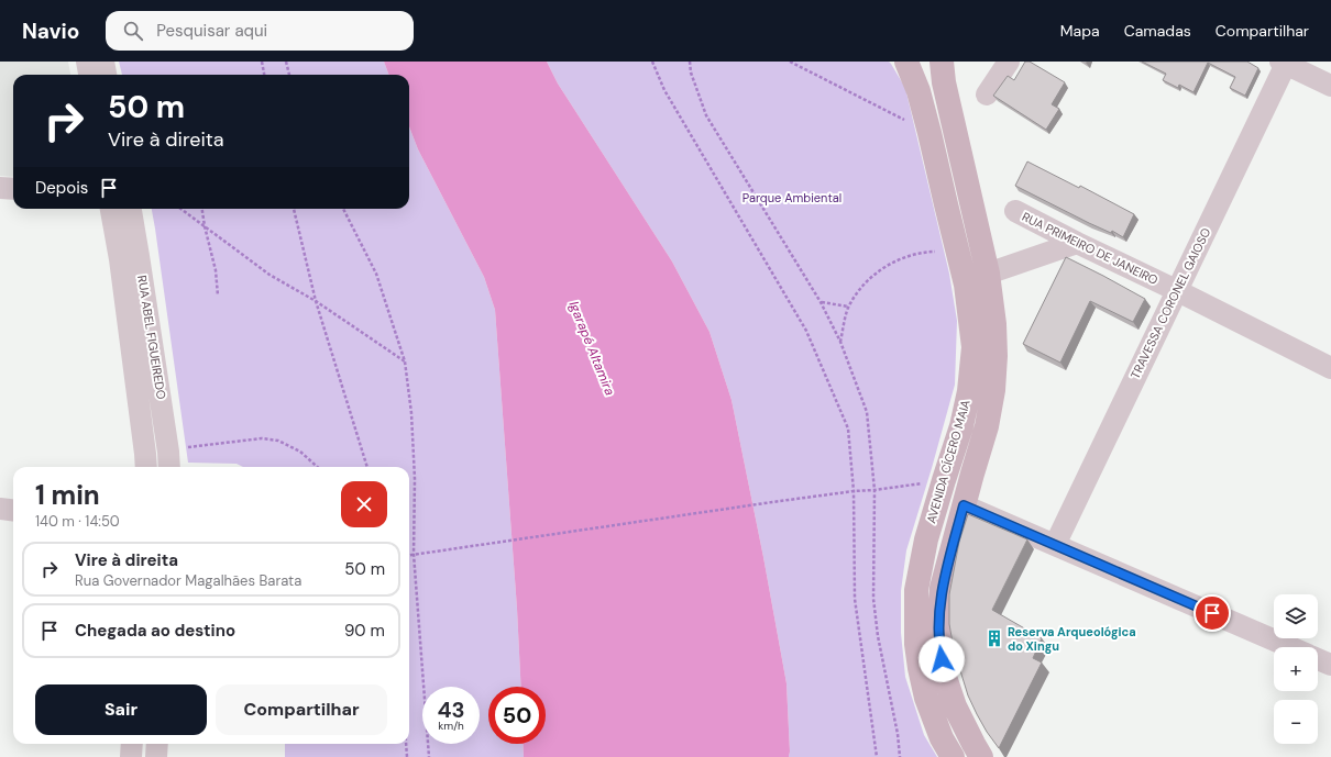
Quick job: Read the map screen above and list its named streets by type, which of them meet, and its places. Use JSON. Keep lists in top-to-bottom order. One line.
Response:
{"streets":{"main road":["AVENIDA CÍCERO MAIA"],"street":["RUA PRIMEIRO DE JANEIRO","TRAVESSA CORONEL GAIOSO","RUA ABEL FIGUEIREDO"]},"crossings":[["RUA PRIMEIRO DE JANEIRO","TRAVESSA CORONEL GAIOSO"]],"water":["Igarapé Altamira"],"parks":["Parque Ambiental"],"places":{"building":["Reserva Arqueológica do Xingu"]},"page":{"header":"Navio","search":"Pesquisar aqui","nav":["Mapa","Camadas","Compartilhar"],"turn":["50 m","Vire à direita"],"then":"Depois","heading":["1 min","140 m · 14:50"],"list":[{"name":"Vire à direita","note":"Rua Governador Magalhães Barata","value":"50 m"},{"name":"Chegada ao destino","value":"90 m"}],"map_buttons":["+","−"],"buttons":["Sair","Compartilhar"],"speed":"43 km/h","limit":"50"}}
